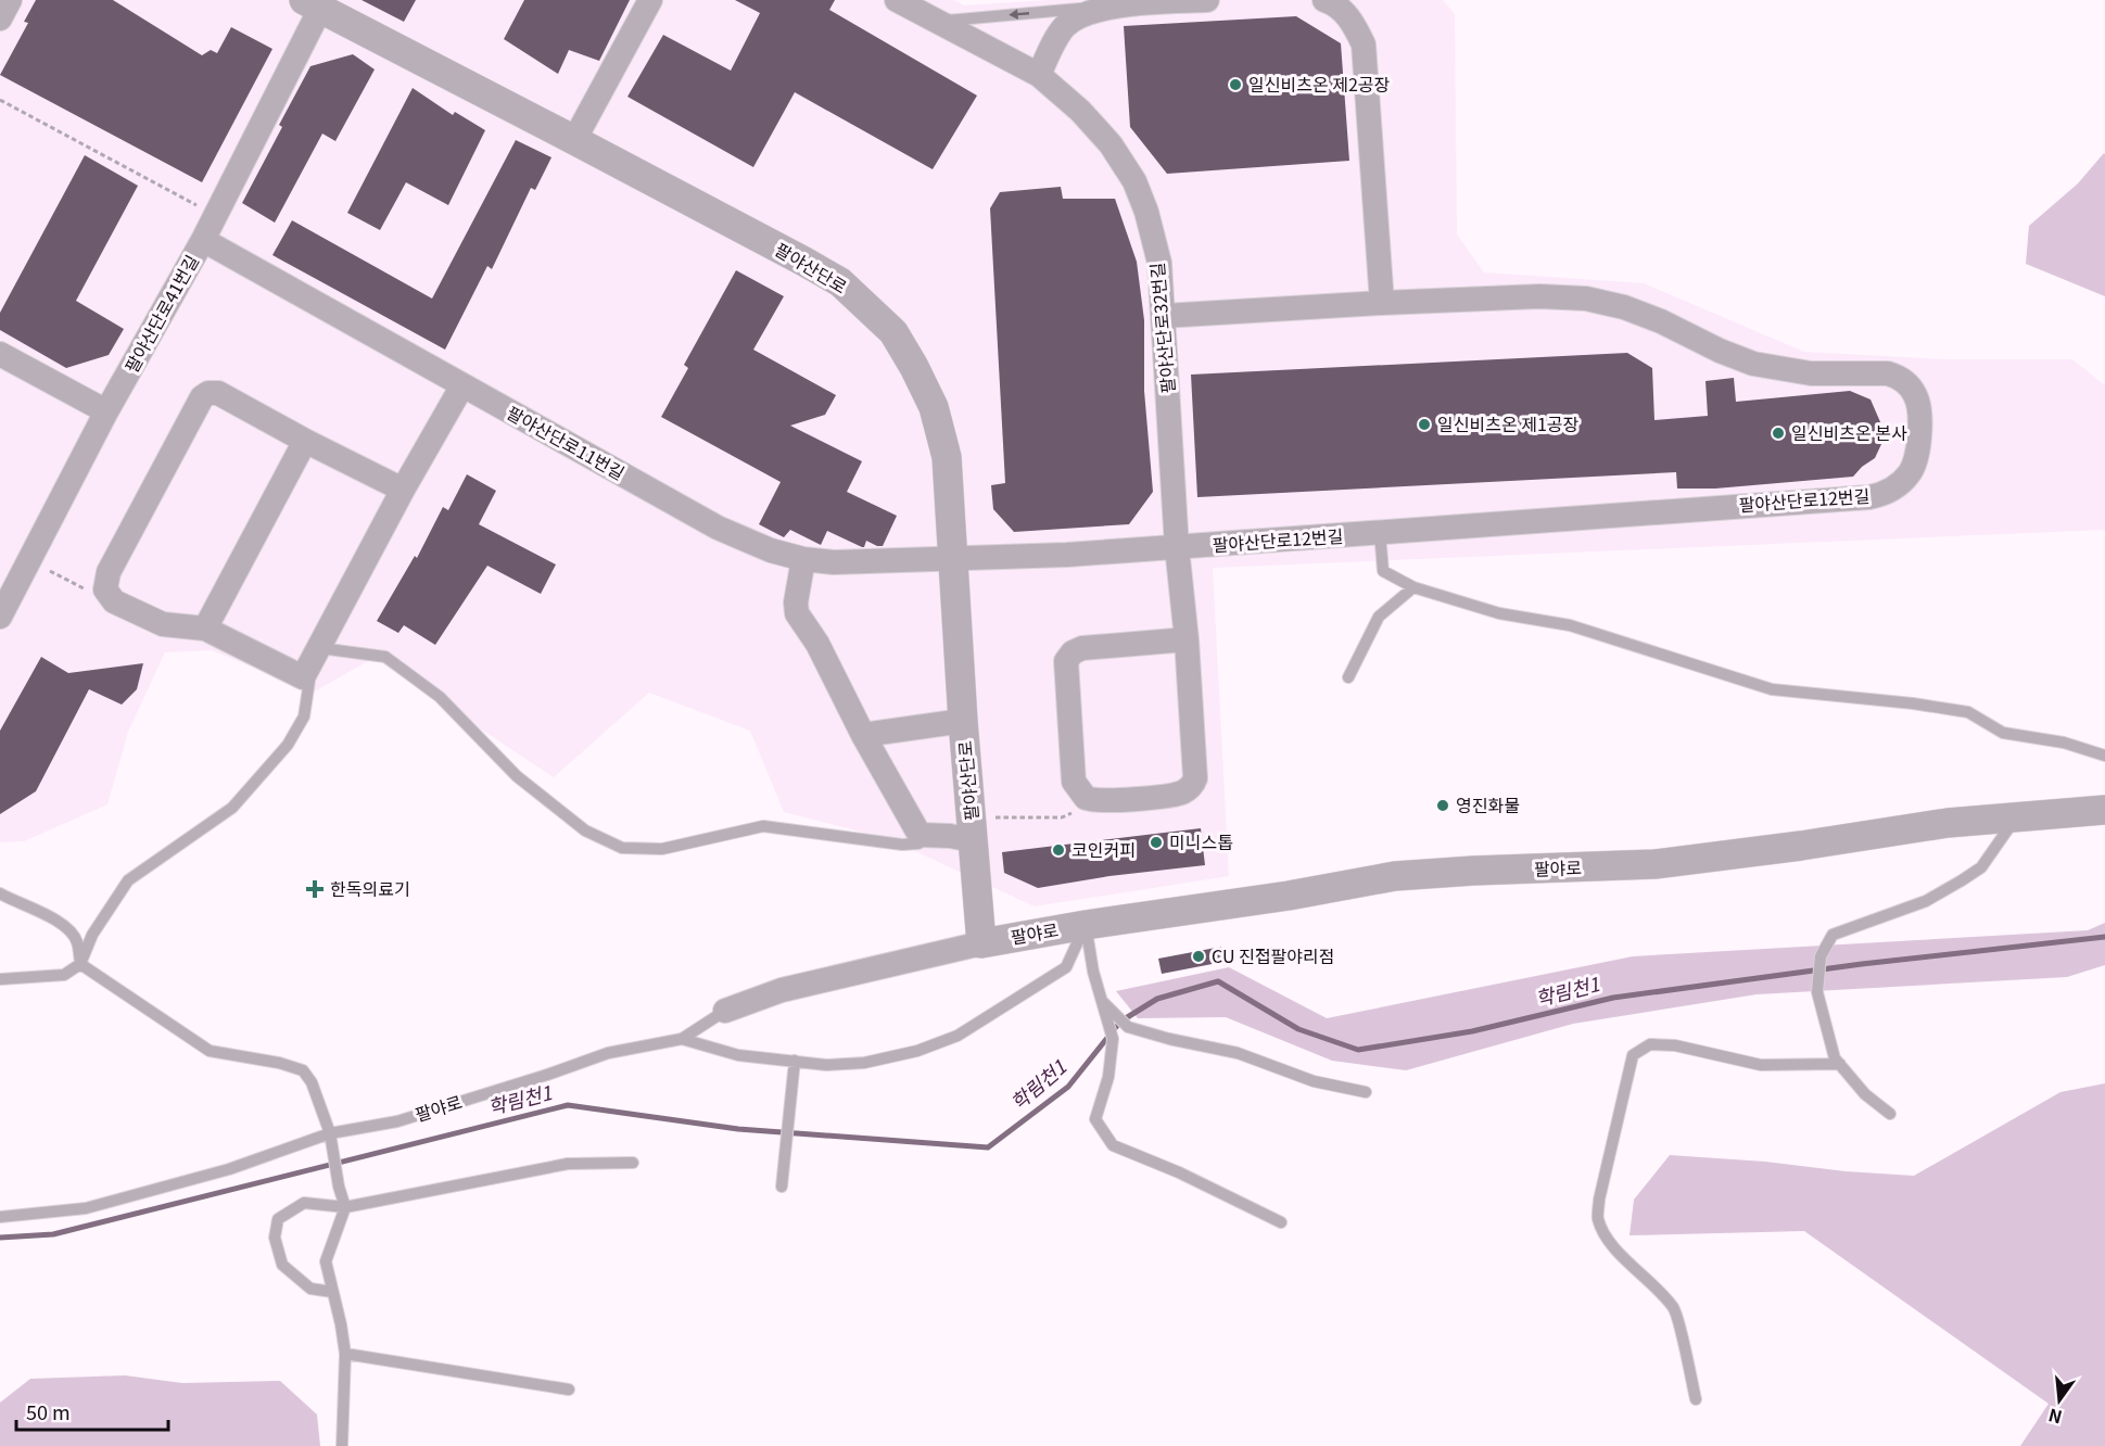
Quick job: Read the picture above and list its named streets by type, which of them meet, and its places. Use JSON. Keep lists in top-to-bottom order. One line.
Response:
{"streets":{"street":["팔야산단로","팔야산단로41번길","팔야산단로32번길","팔야산단로11번길","팔야산단로12번길","팔야로"]},"crossings":[["팔야산단로","팔야산단로41번길"],["팔야산단로","팔야산단로11번길"],["팔야산단로","팔야산단로12번길"],["팔야산단로","팔야로"],["팔야산단로41번길","팔야산단로11번길"],["팔야산단로32번길","팔야산단로12번길"],["팔야산단로11번길","팔야산단로12번길"]],"water":["학림천1"],"places":{"other":["일신비츠온 제2공장","일신비츠온 제1공장","일신비츠온 본사","영진화물","미니스톱","코인커피","CU 진접팔야리점"],"health":["한독의료기"]},"scale_bar":"50 m","north":"bottom"}
